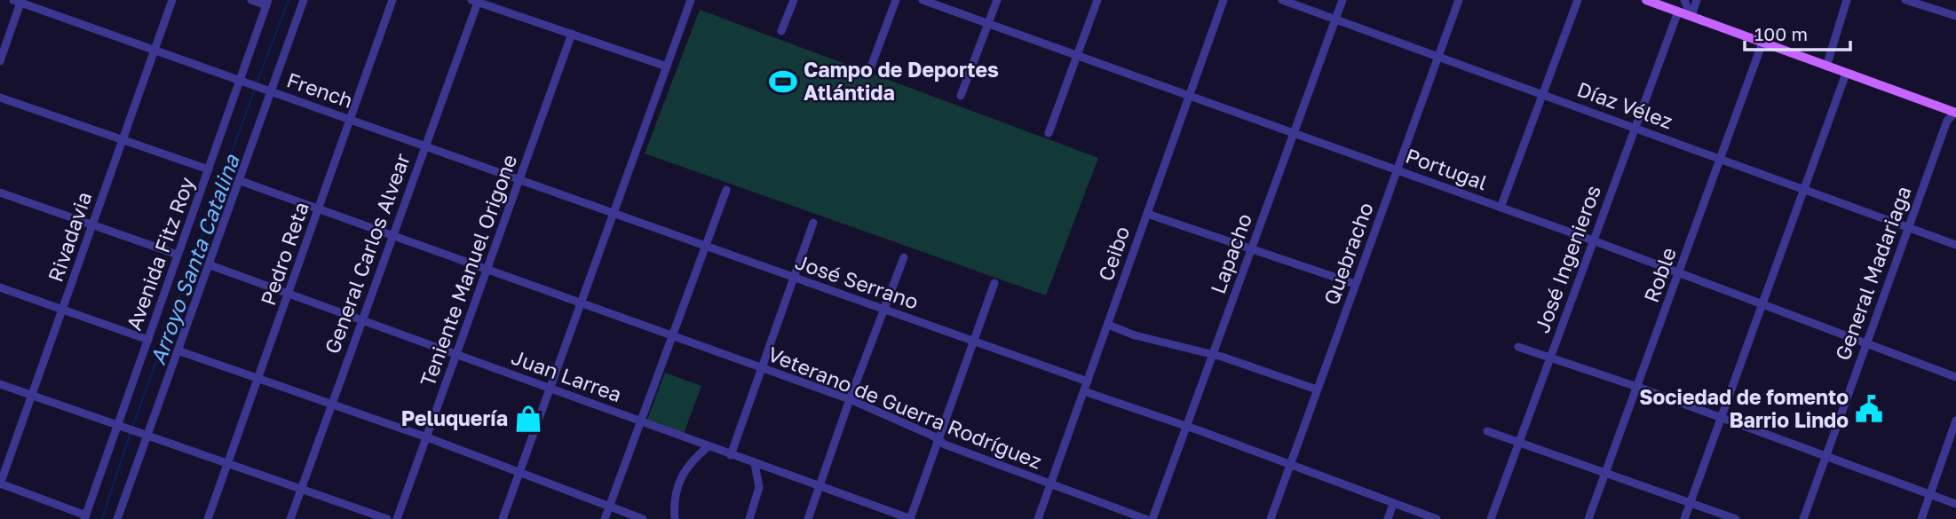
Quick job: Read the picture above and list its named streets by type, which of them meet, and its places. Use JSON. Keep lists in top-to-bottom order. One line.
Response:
{"streets":{"street":["French","Díaz Vélez","Portugal","Rivadavia","Avenida Fitz Roy","Pedro Reta","General Carlos Alvear","Ceibo","Lapacho","Quebracho","José Ingenieros","Teniente Manuel Origone","General Madariaga","Roble","José Serrano","Juan Larrea","Veterano de Guerra Rodríguez"]},"crossings":[["French","Rivadavia"],["French","Avenida Fitz Roy"],["French","Pedro Reta"],["French","General Carlos Alvear"],["French","Teniente Manuel Origone"],["French","José Serrano"],["Díaz Vélez","Lapacho"],["Díaz Vélez","Quebracho"],["Díaz Vélez","José Ingenieros"],["Díaz Vélez","General Madariaga"],["Díaz Vélez","Roble"],["Portugal","Ceibo"],["Portugal","Lapacho"],["Portugal","Quebracho"],["Portugal","José Ingenieros"],["Portugal","General Madariaga"],["Portugal","Roble"],["Pedro Reta","Juan Larrea"],["Pedro Reta","Veterano de Guerra Rodríguez"],["General Carlos Alvear","Juan Larrea"],["General Carlos Alvear","Veterano de Guerra Rodríguez"],["Ceibo","José Serrano"],["Ceibo","Veterano de Guerra Rodríguez"],["Teniente Manuel Origone","Juan Larrea"],["Teniente Manuel Origone","Veterano de Guerra Rodríguez"]],"water":["Arroyo Santa Catalina"],"places":{"sports":["Campo de Deportes Atlántida"],"public building":["Sociedad de fomento Barrio Lindo"],"shop":["Peluquería"]},"scale_bar":"100 m"}
